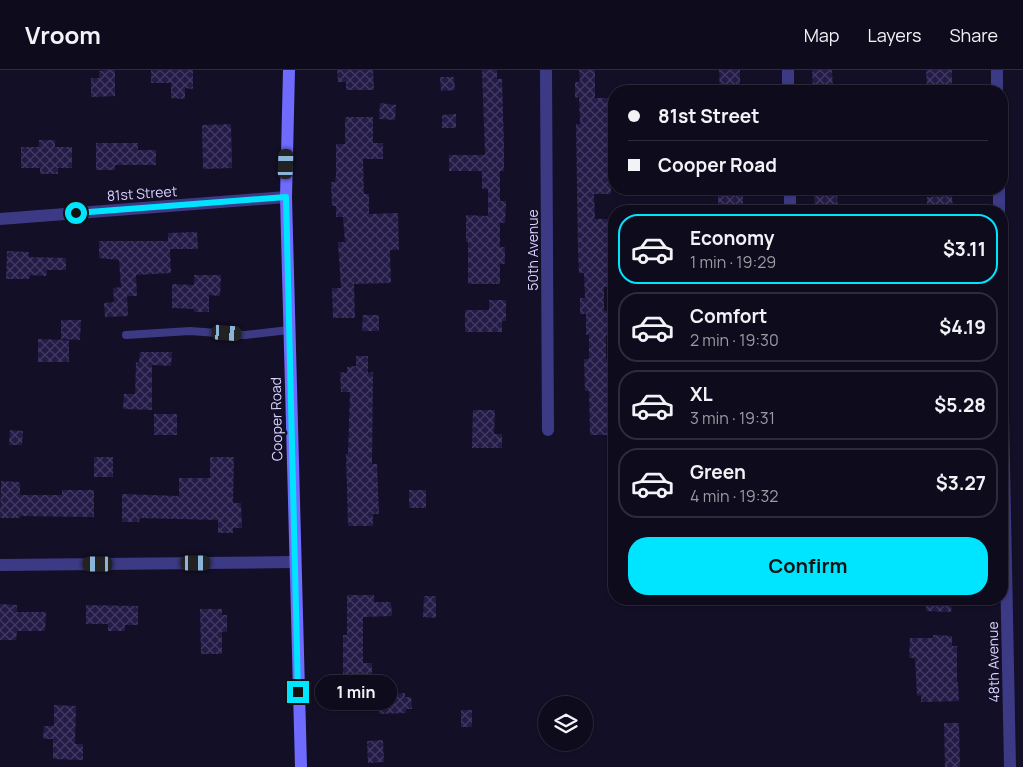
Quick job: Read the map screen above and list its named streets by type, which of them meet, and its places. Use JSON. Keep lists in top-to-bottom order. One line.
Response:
{"streets":{"street":["81st Street","50th Avenue","Cooper Road","48th Avenue"]},"crossings":[["81st Street","Cooper Road"]],"page":{"header":"Vroom","nav":["Map","Layers","Share"],"banner":["81st Street","Cooper Road"],"list":[{"name":"Economy","note":"1 min · 19:29","value":"$3.11"},{"name":"Comfort","note":"2 min · 19:30","value":"$4.19"},{"name":"XL","note":"3 min · 19:31","value":"$5.28"},{"name":"Green","note":"4 min · 19:32","value":"$3.27"}],"buttons":"Confirm","bubble":"1 min"}}
